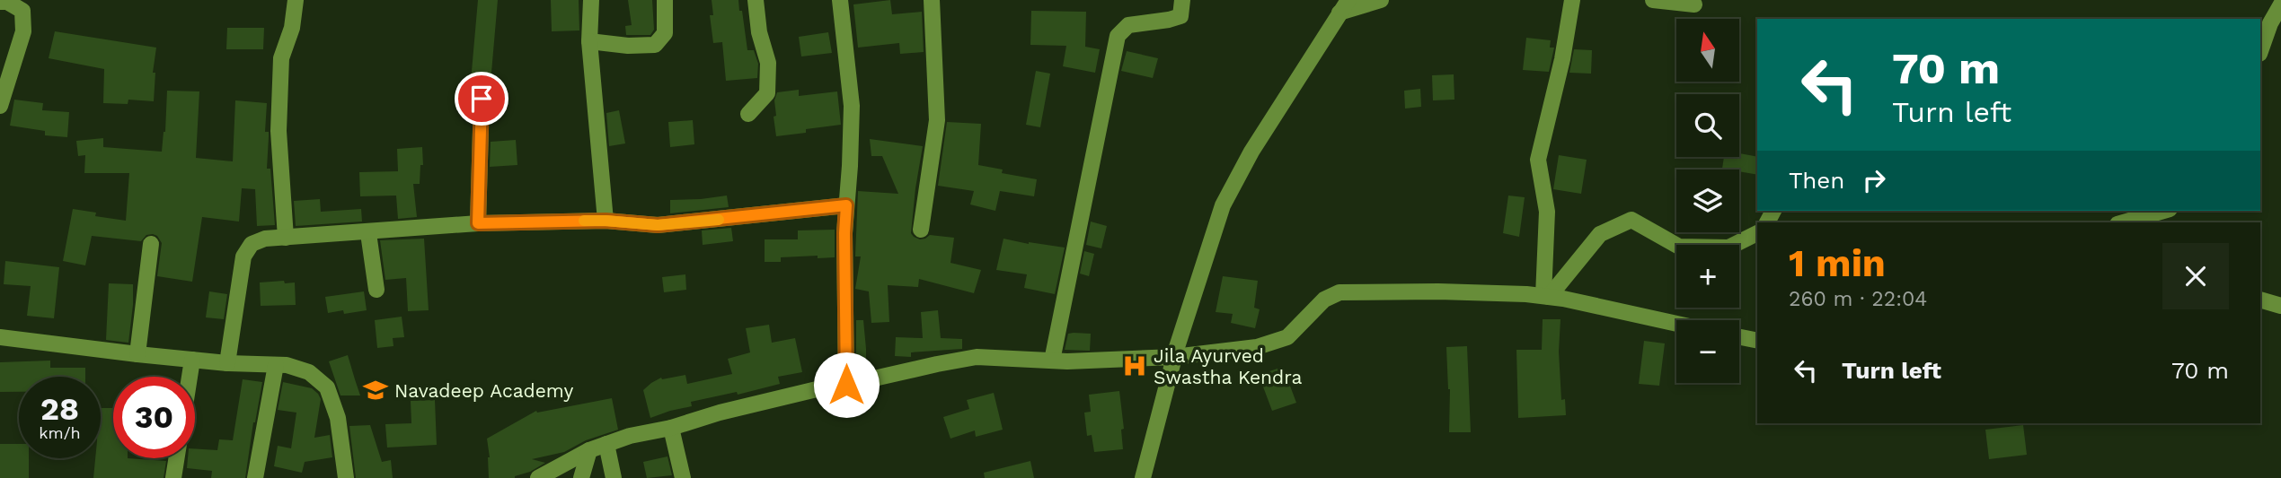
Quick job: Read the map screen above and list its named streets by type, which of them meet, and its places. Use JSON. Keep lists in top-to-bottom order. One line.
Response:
{"places":{"hospital":["Jila Ayurved Swastha Kendra"],"school or university":["Navadeep Academy"]},"north":"top","page":{"map_buttons":["+","−"],"turn":["70 m","Turn left"],"then":"Then","heading":["1 min","260 m · 22:04"],"list":[{"name":"Turn left","value":"70 m"}],"speed":"28 km/h","limit":"30"}}
